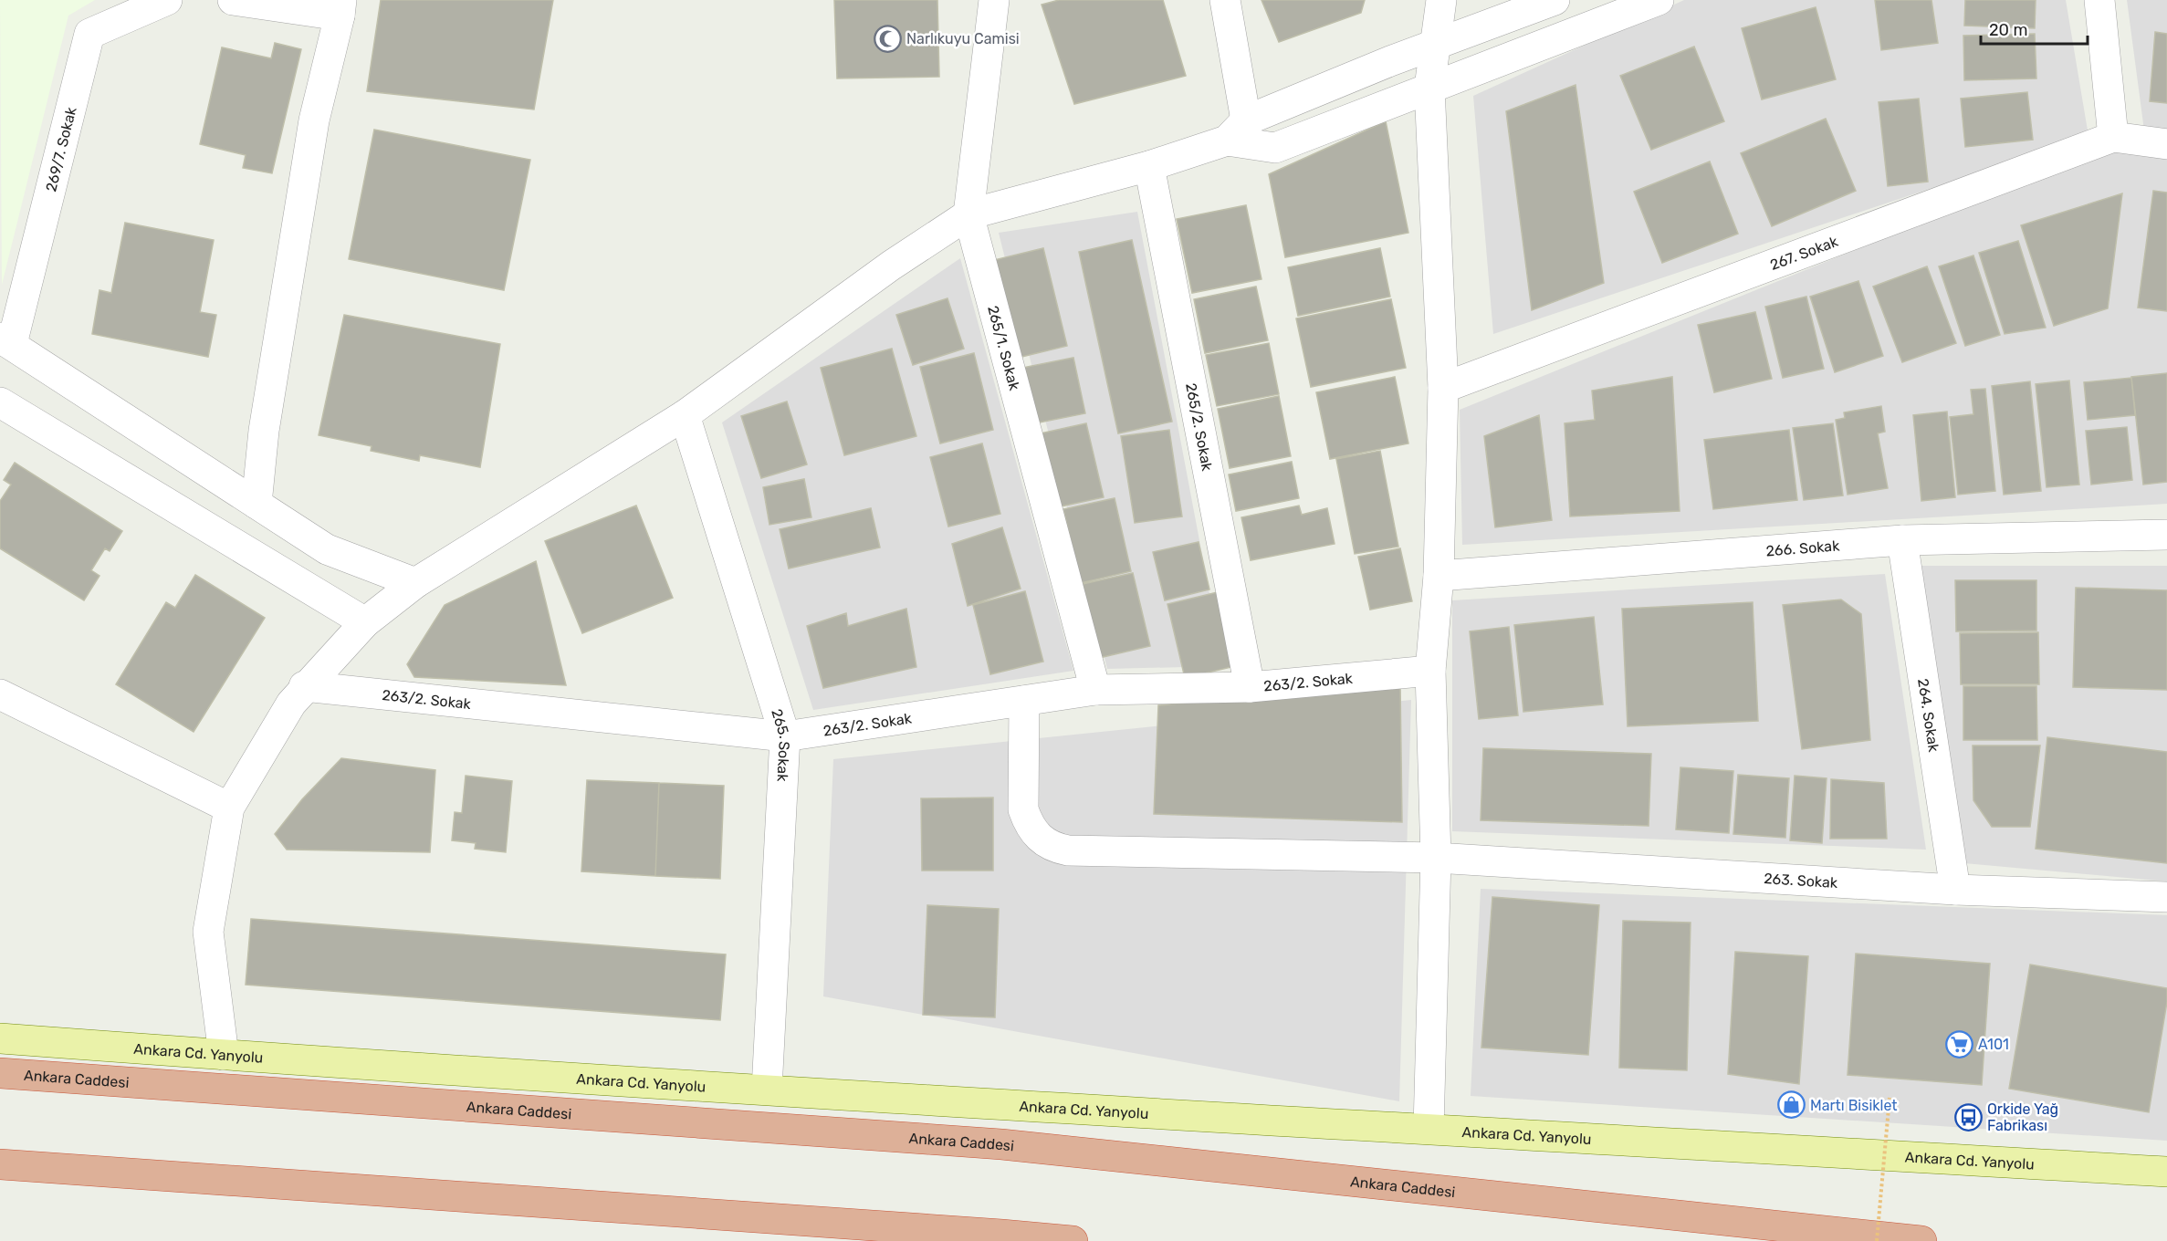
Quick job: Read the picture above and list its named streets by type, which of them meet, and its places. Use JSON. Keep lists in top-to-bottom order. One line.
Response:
{"streets":{"highway":["Ankara Caddesi"],"main road":["Ankara Cd. Yanyolu"],"street":["269/7. Sokak","267. Sokak","265/1. Sokak","265/2. Sokak","266. Sokak","263/2. Sokak","264. Sokak","265. Sokak","263. Sokak"]},"crossings":[["265/1. Sokak","263/2. Sokak"],["265/2. Sokak","263/2. Sokak"],["266. Sokak","264. Sokak"],["263/2. Sokak","265. Sokak"],["263/2. Sokak","263. Sokak"],["264. Sokak","263. Sokak"],["265. Sokak","Ankara Cd. Yanyolu"]],"places":{"mosque":["Narlıkuyu Camisi"],"supermarket":["A101"],"shop":["Martı Bisiklet"],"bus stop":["Orkide Yağ Fabrikası"]},"scale_bar":"20 m"}
